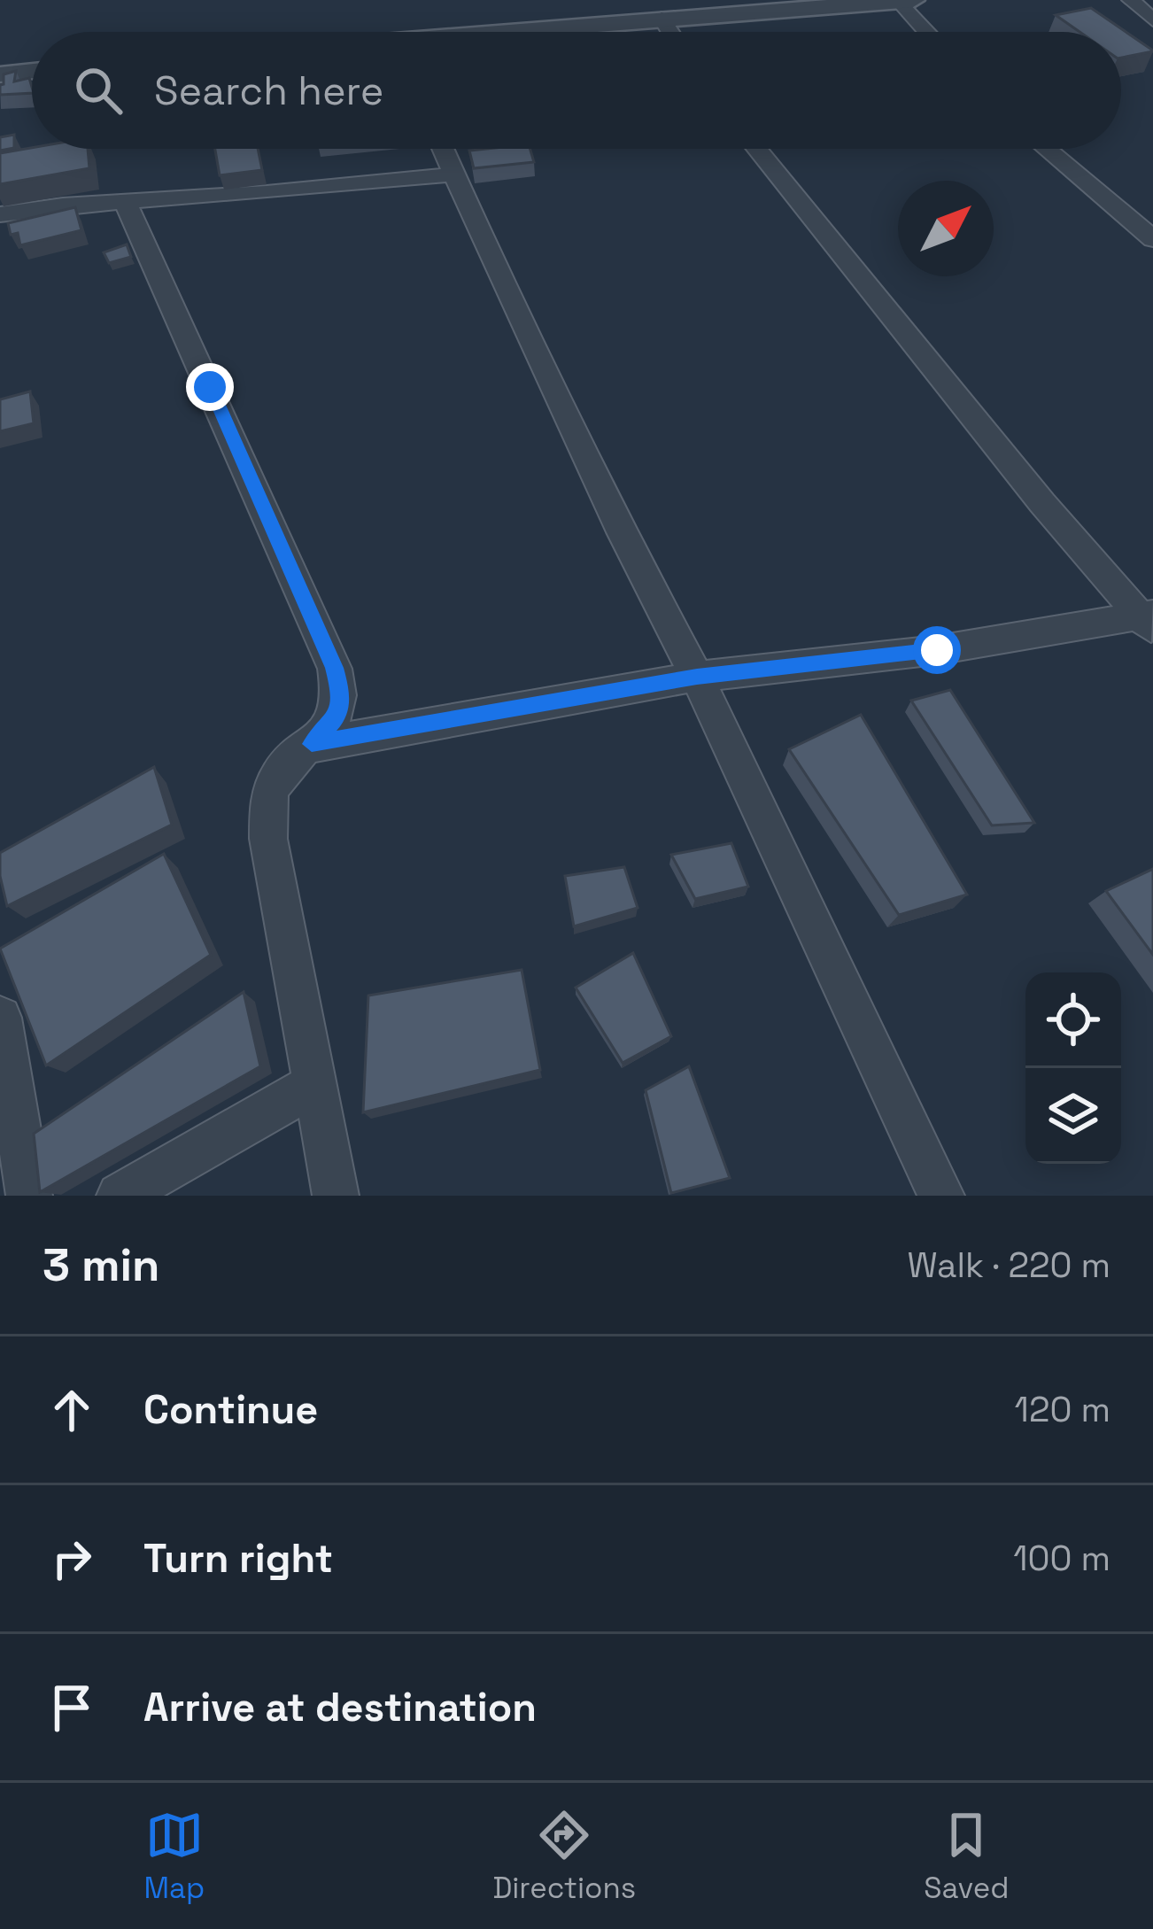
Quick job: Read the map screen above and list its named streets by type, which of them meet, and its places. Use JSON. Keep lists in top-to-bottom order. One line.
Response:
{"north":"top right","page":{"search":"Search here","heading":["3 min","Walk · 220 m"],"list":[["Continue","120 m"],["Turn right","100 m"],"Arrive at destination"],"nav":["Map","Directions","Saved"]}}
